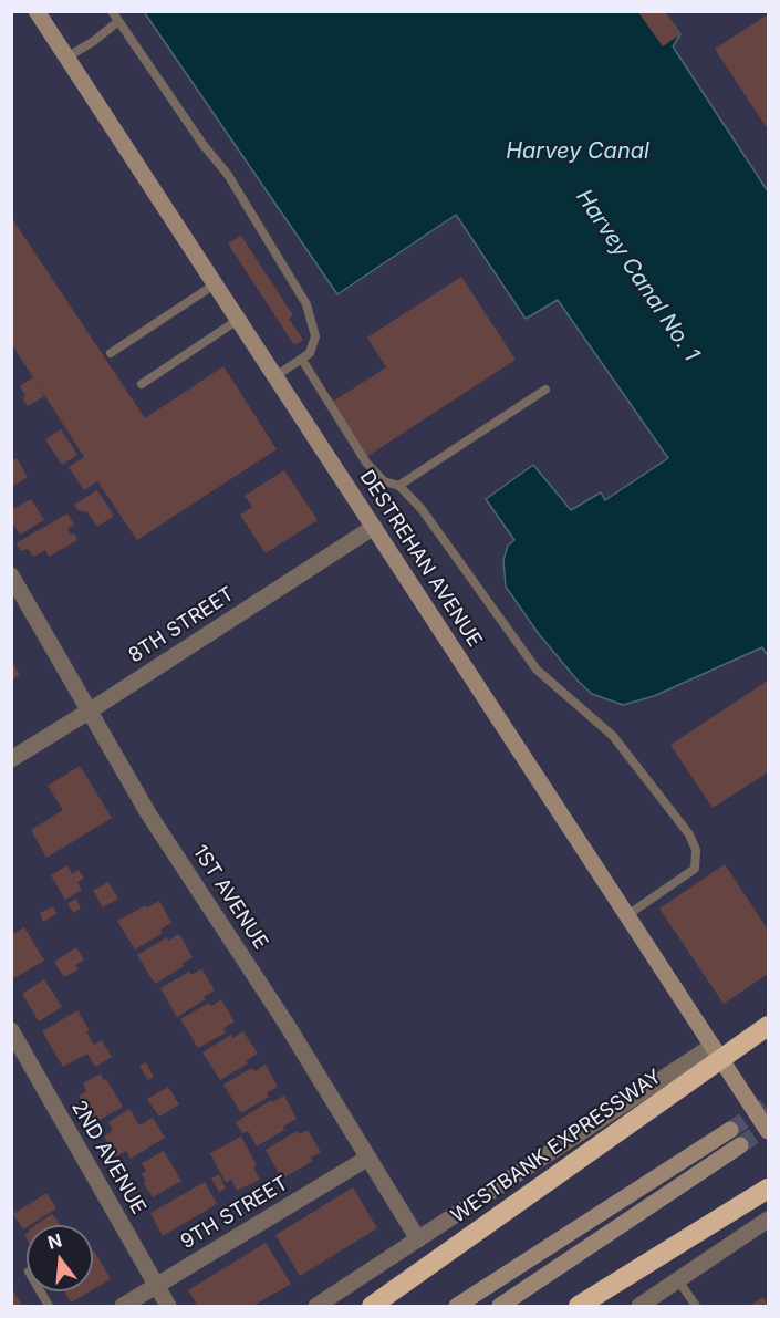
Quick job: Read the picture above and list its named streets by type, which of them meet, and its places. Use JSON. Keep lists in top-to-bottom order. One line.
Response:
{"streets":{"highway":["WESTBANK EXPRESSWAY"],"main road":["DESTREHAN AVENUE"],"street":["8TH STREET","1ST AVENUE","2ND AVENUE","9TH STREET"]},"crossings":[["DESTREHAN AVENUE","8TH STREET"],["DESTREHAN AVENUE","WESTBANK EXPRESSWAY"],["8TH STREET","1ST AVENUE"],["1ST AVENUE","WESTBANK EXPRESSWAY"],["1ST AVENUE","9TH STREET"],["2ND AVENUE","9TH STREET"]],"water":["Harvey Canal","Harvey Canal No. 1"],"north":"top"}
